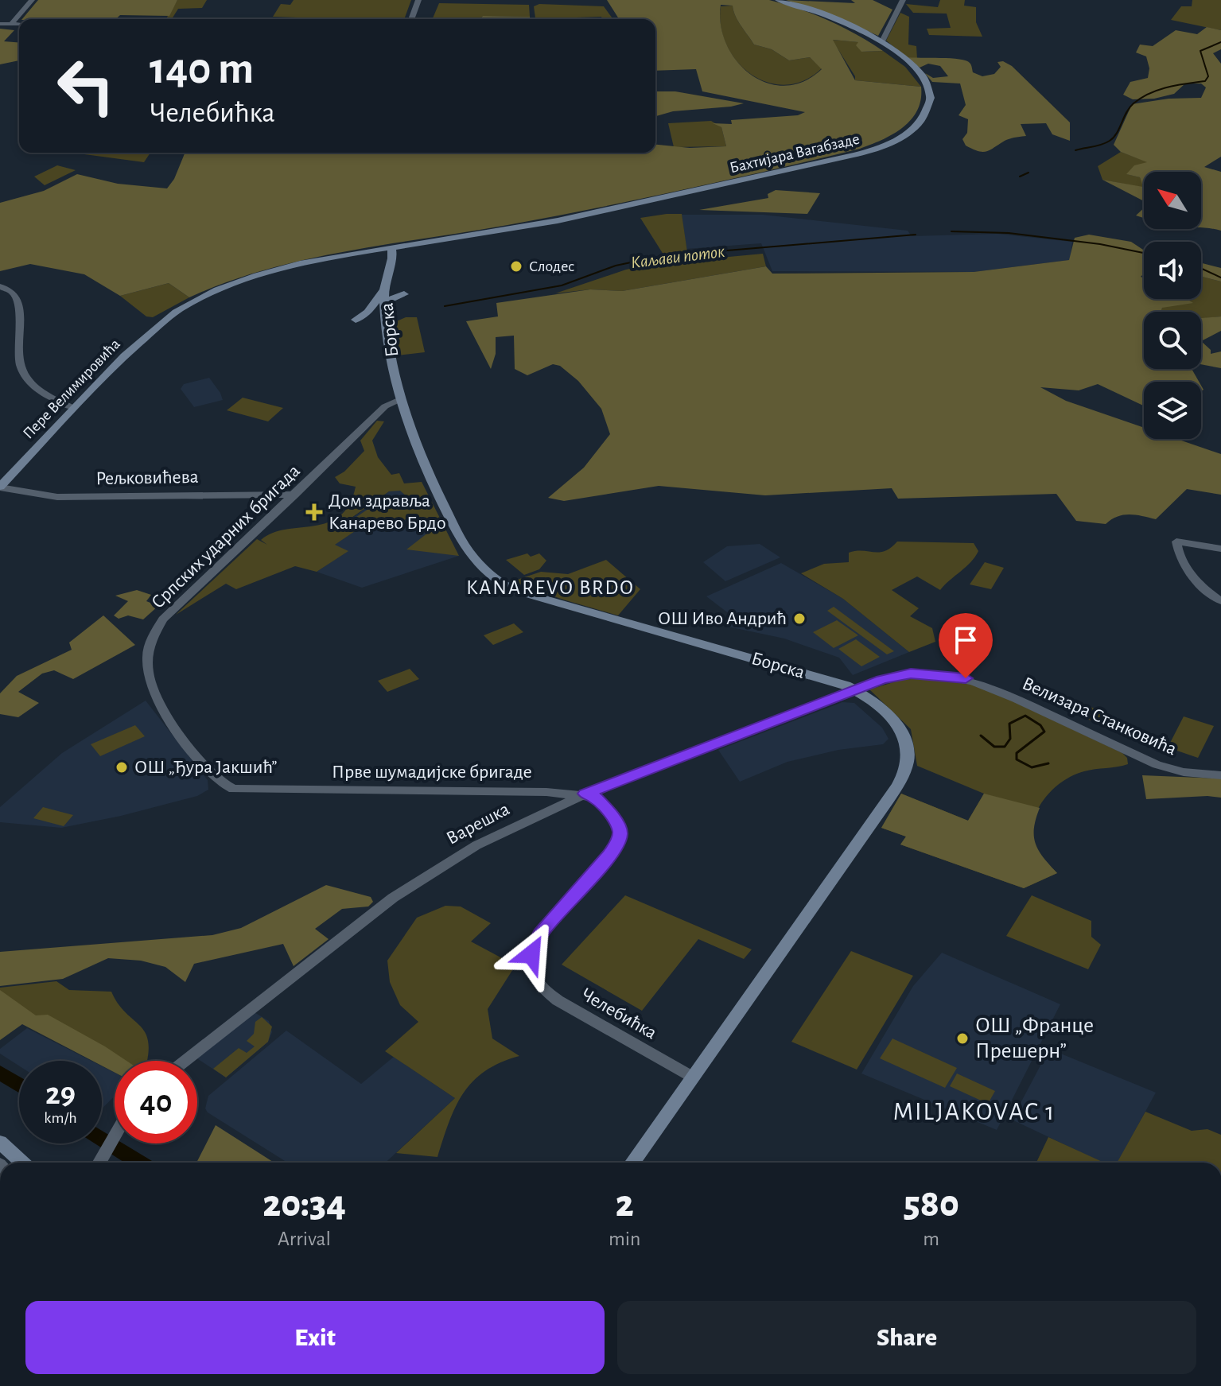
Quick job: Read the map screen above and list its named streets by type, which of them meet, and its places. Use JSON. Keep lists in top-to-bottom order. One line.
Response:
{"streets":{"main road":["Бахтијара Вагабзаде","Борска","Пере Велимировића"],"street":["Рељковићева","Српских ударних бригада","Велизара Станковића","Прве шумадијске бригаде","Варешка","Челебићка"]},"crossings":[["Бахтијара Вагабзаде","Борска"],["Бахтијара Вагабзаде","Пере Велимировића"],["Борска","Пере Велимировића"],["Борска","Српских ударних бригада"],["Борска","Велизара Станковића"],["Борска","Варешка"],["Борска","Челебићка"],["Пере Велимировића","Рељковићева"],["Рељковићева","Српских ударних бригада"],["Српских ударних бригада","Прве шумадијске бригаде"],["Велизара Станковића","Варешка"],["Прве шумадијске бригаде","Варешка"],["Прве шумадијске бригаде","Челебићка"],["Варешка","Челебићка"]],"districts":["KANAREVO BRDO","MILJAKOVAC 1"],"water":["Каљави поток"],"places":{"other":["Слодес","ОШ Иво Андрић","ОШ „Ђура Јакшић”","ОШ „Франце Прешерн”"],"health":["Дом здравља Канарево Брдо"]},"north":"top left","page":{"turn":["140 m","Челебићка"],"speed":"29 km/h","limit":"40","eta":["20:34","Arrival","2","min","580","m"],"buttons":["Exit","Share"]}}
